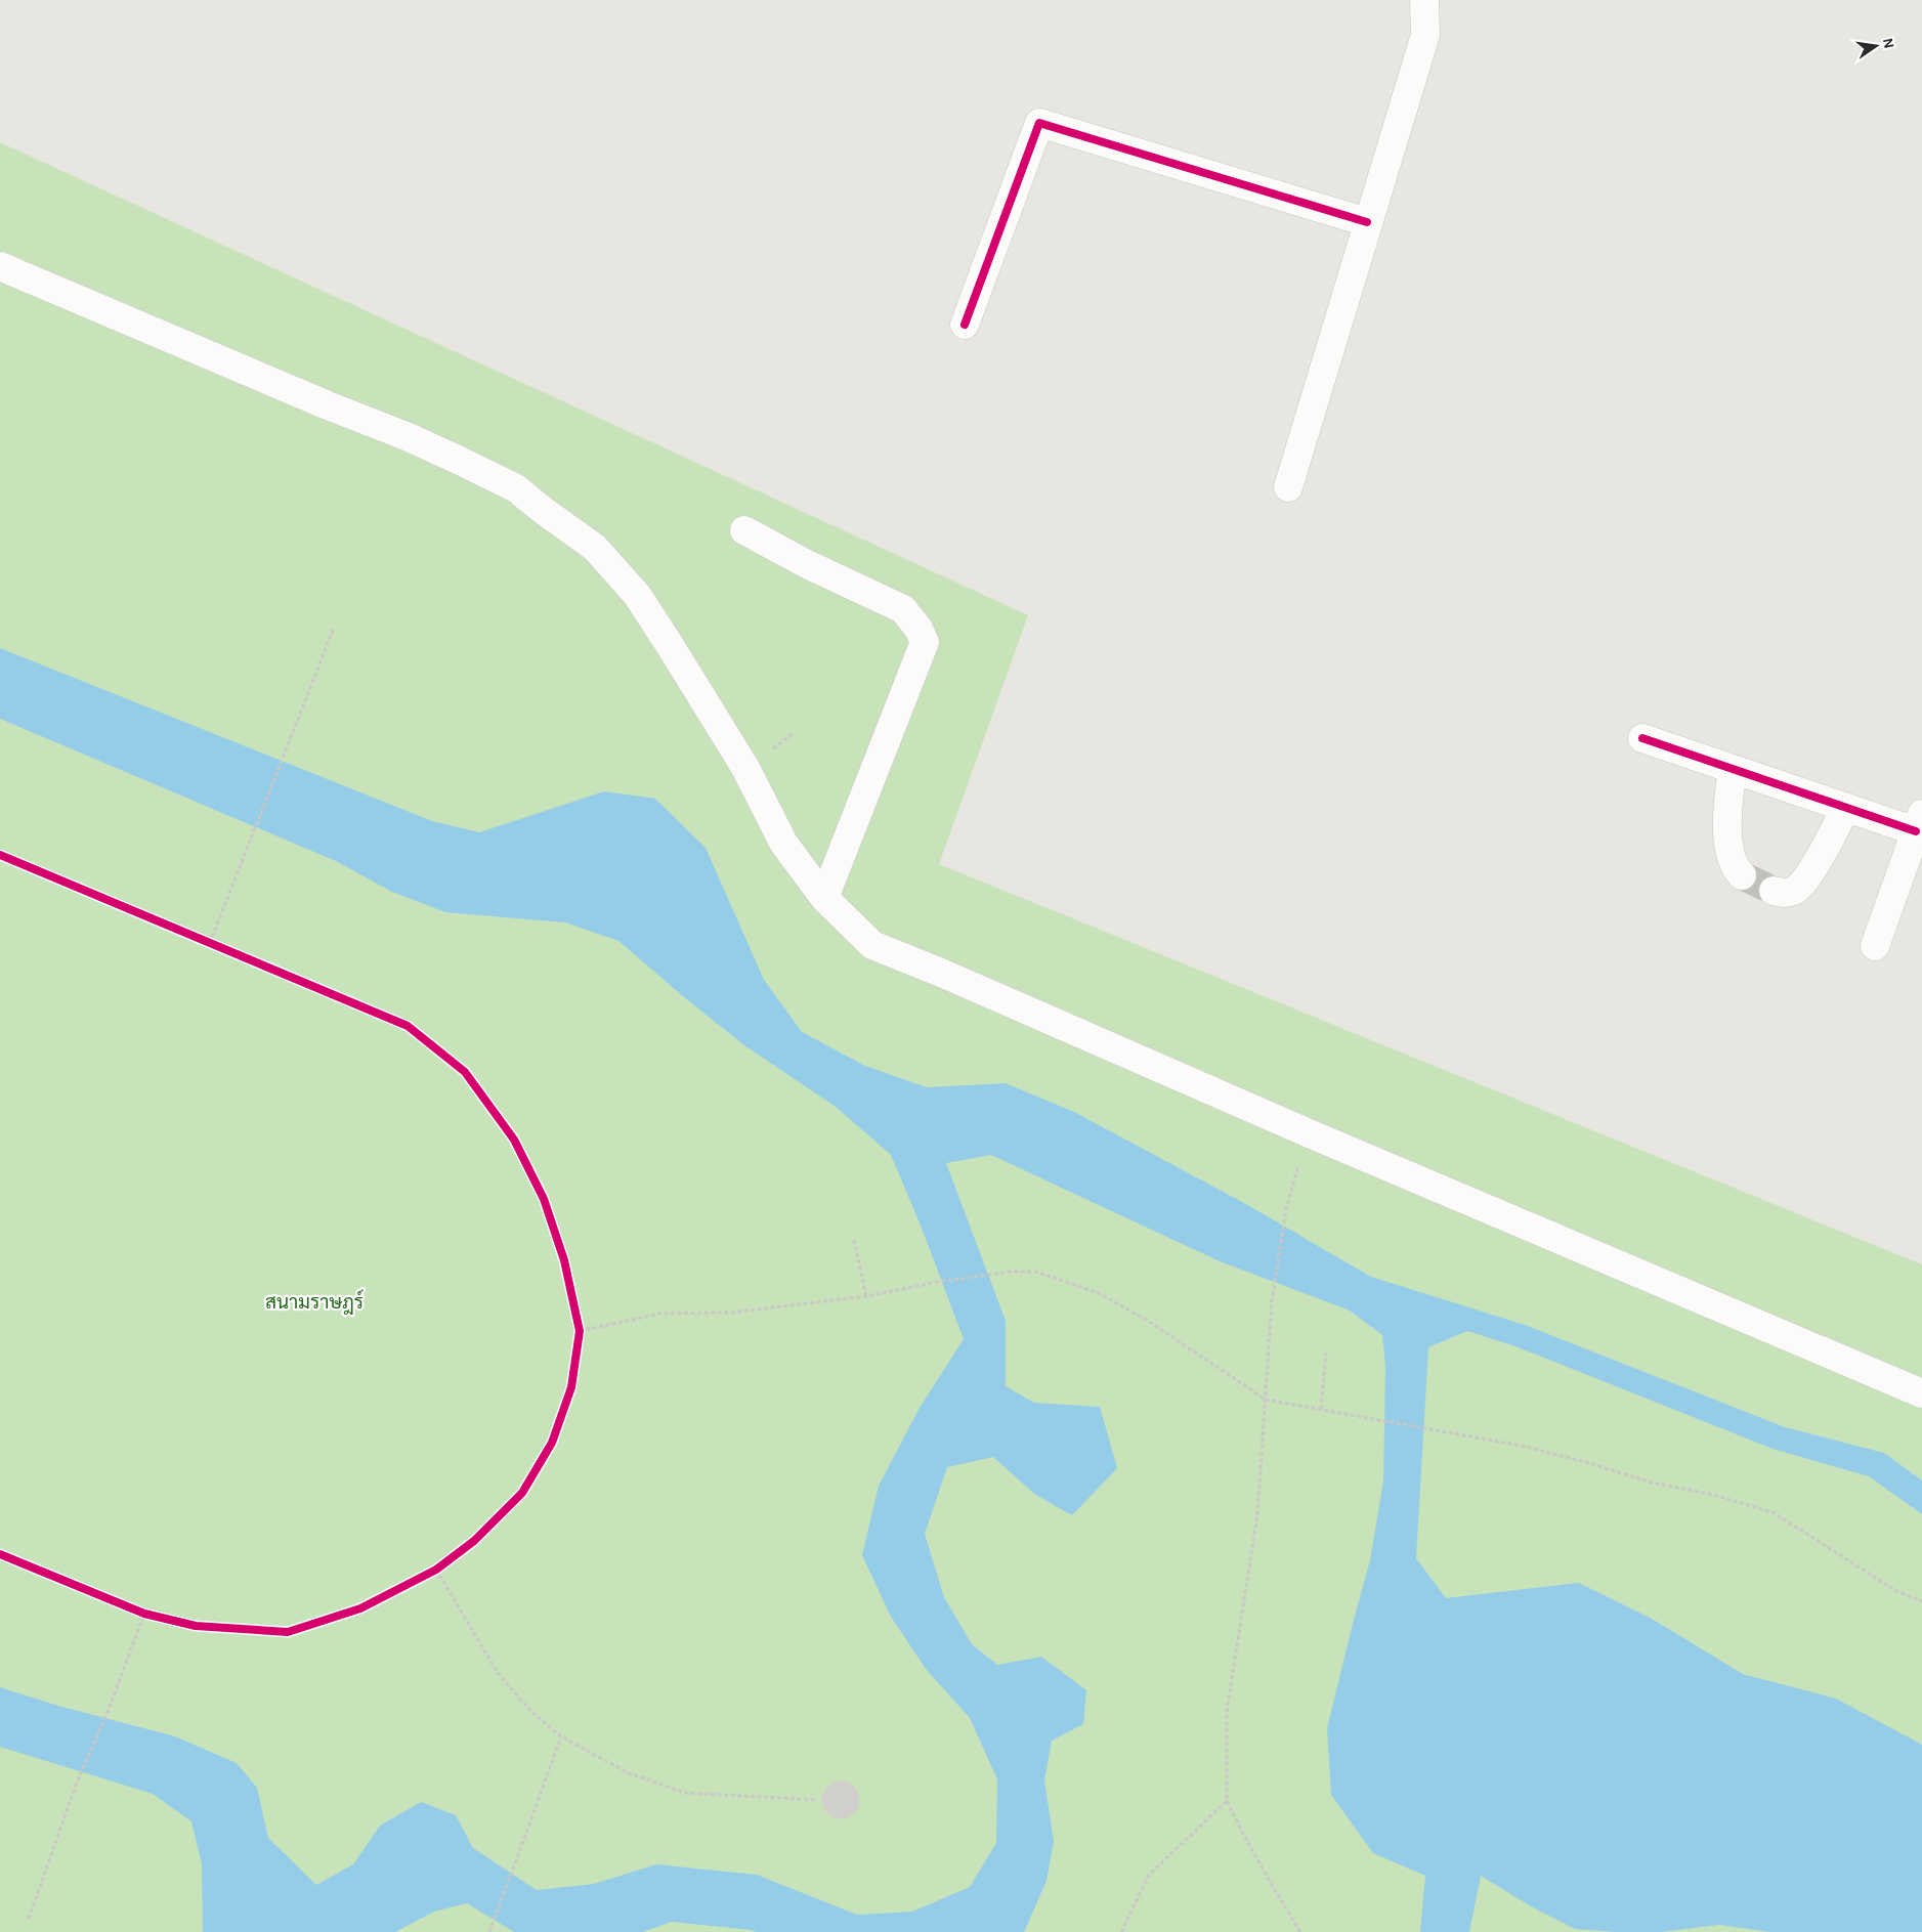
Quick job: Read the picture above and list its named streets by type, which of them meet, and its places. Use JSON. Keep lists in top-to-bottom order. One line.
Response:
{"parks":["สนามราษฎร์"],"north":"right"}
